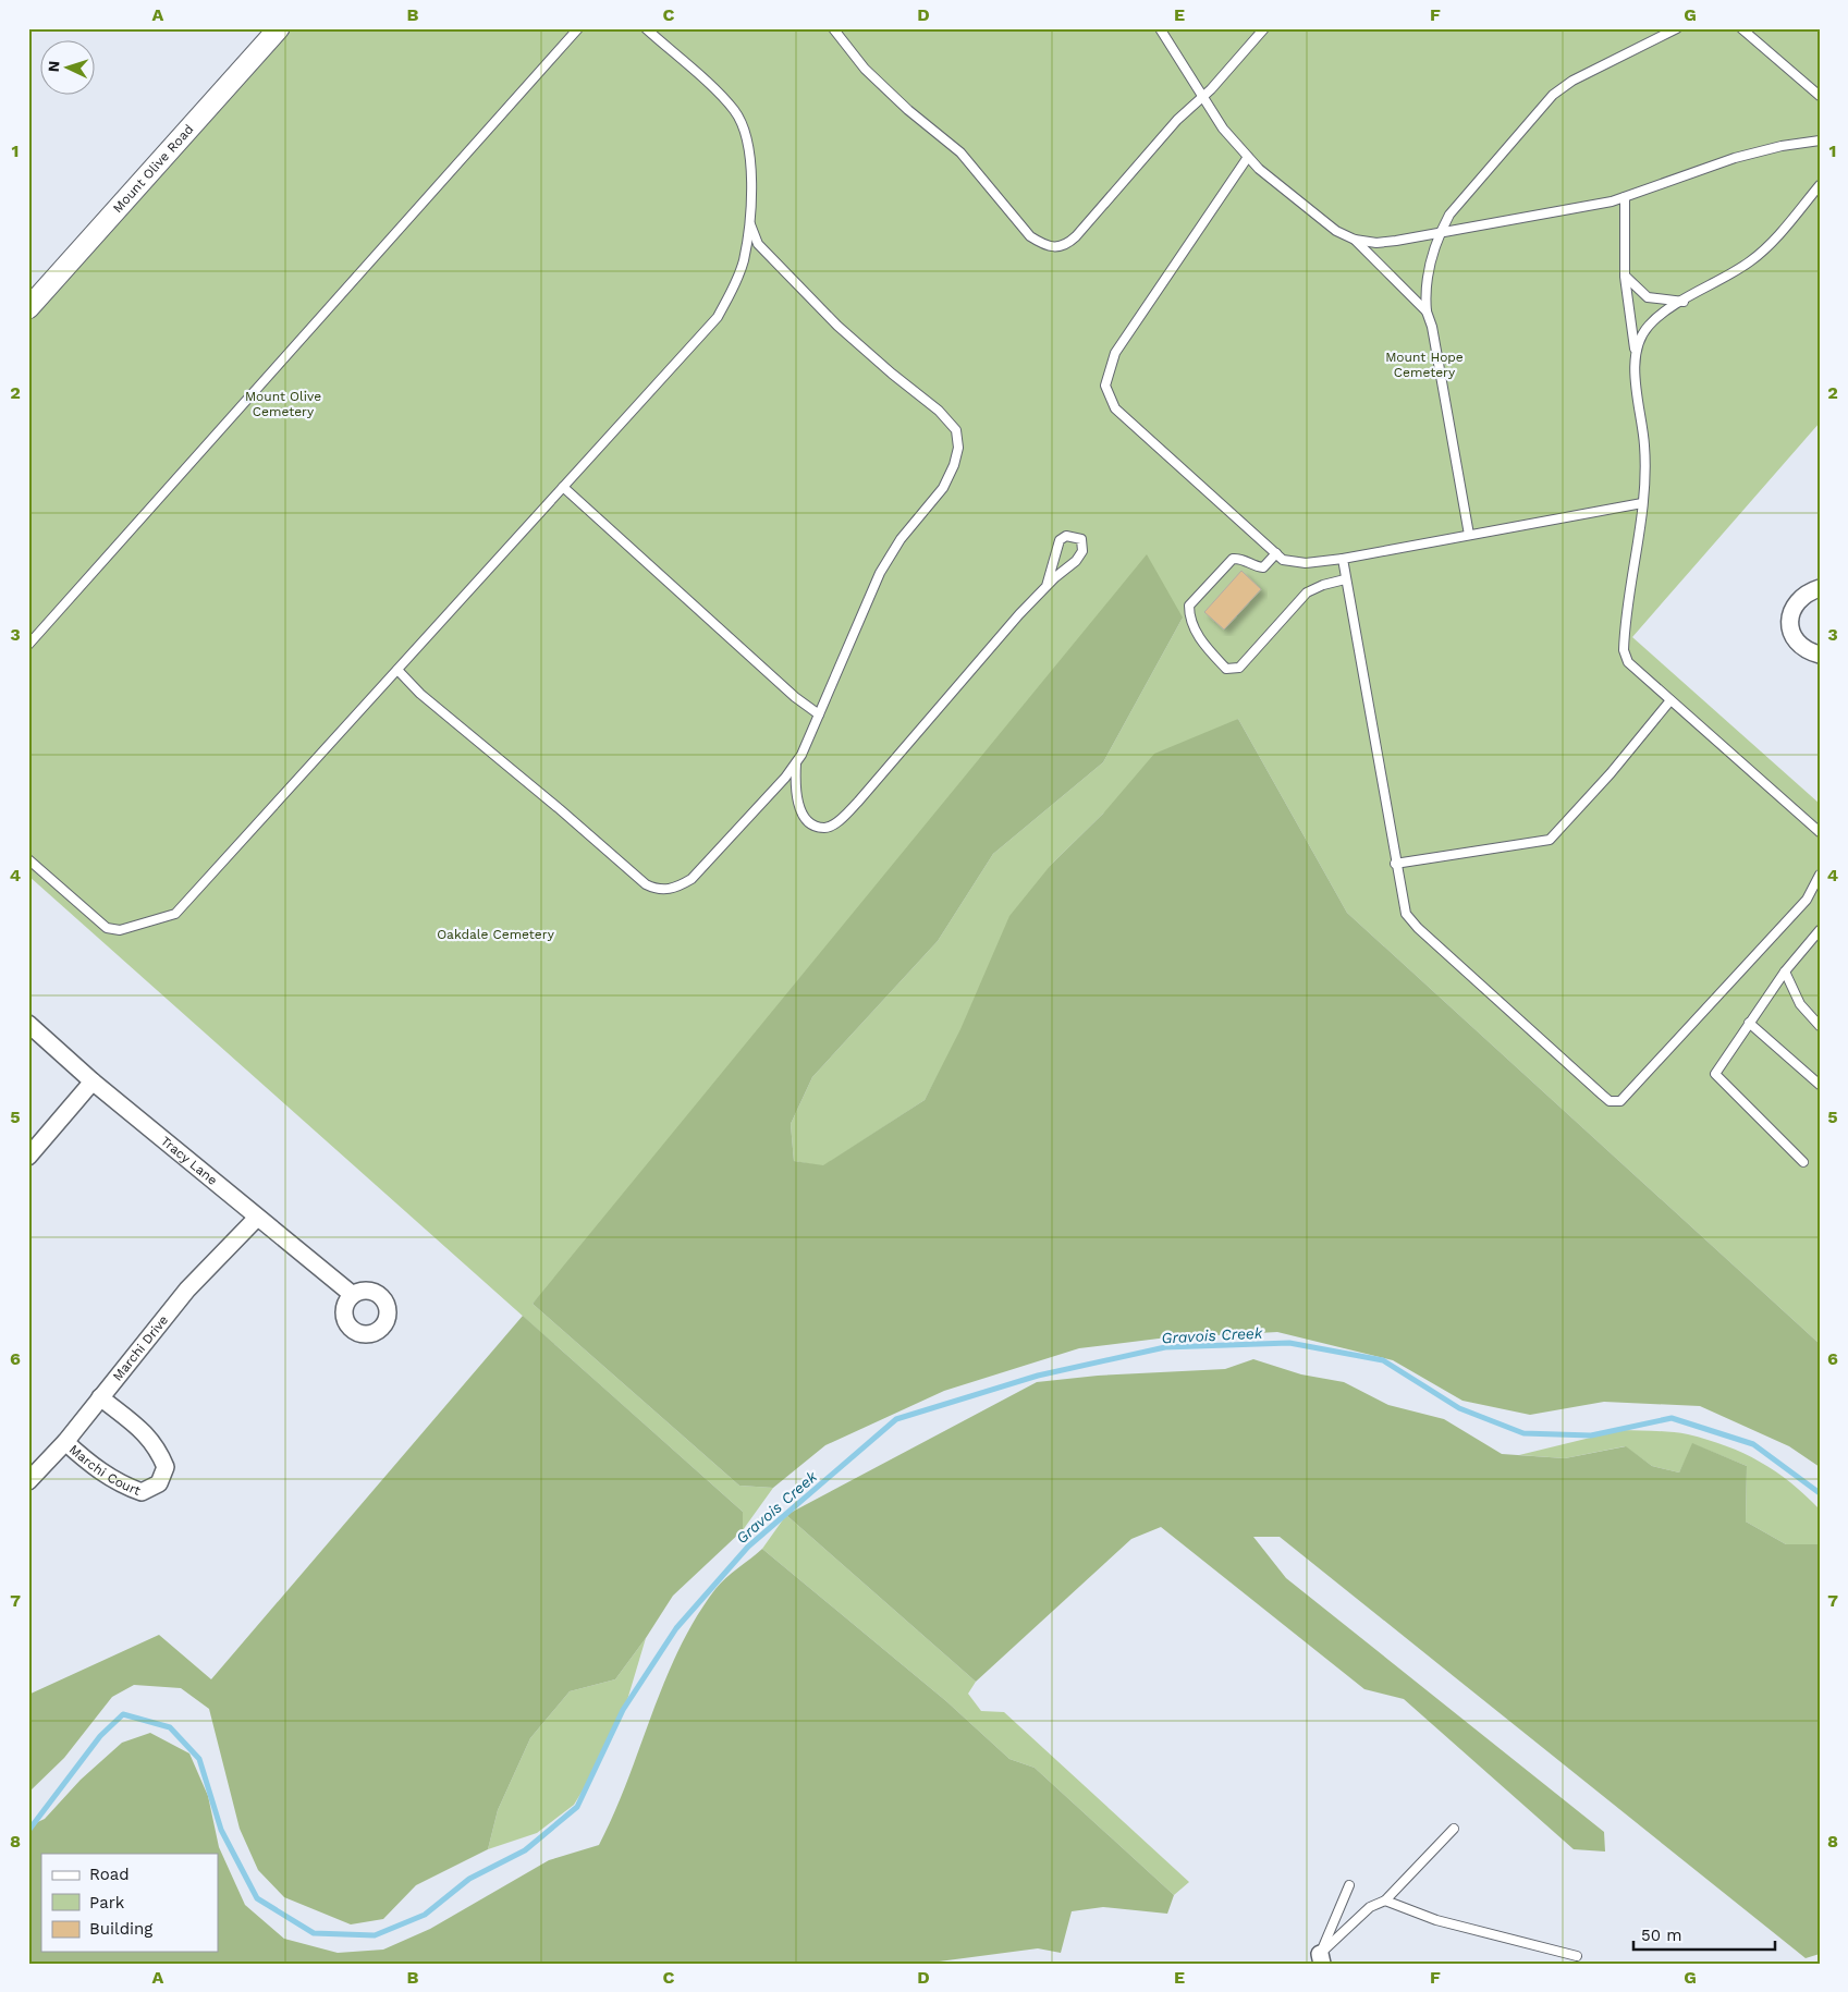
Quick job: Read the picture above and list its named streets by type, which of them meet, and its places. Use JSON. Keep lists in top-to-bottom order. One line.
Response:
{"streets":{"street":["Mount Olive Road","Tracy Lane","Marchi Drive","Marchi Court"]},"crossings":[["Tracy Lane","Marchi Drive"],["Marchi Drive","Marchi Court"]],"water":["Gravois Creek"],"parks":["Mount Hope Cemetery","Mount Olive Cemetery","Oakdale Cemetery"],"legend":["Road","Park","Building"],"scale_bar":"50 m","north":"left","grid":{"columns":["A","B","C","D","E","F","G"],"rows":["1","2","3","4","5","6","7","8"]}}
